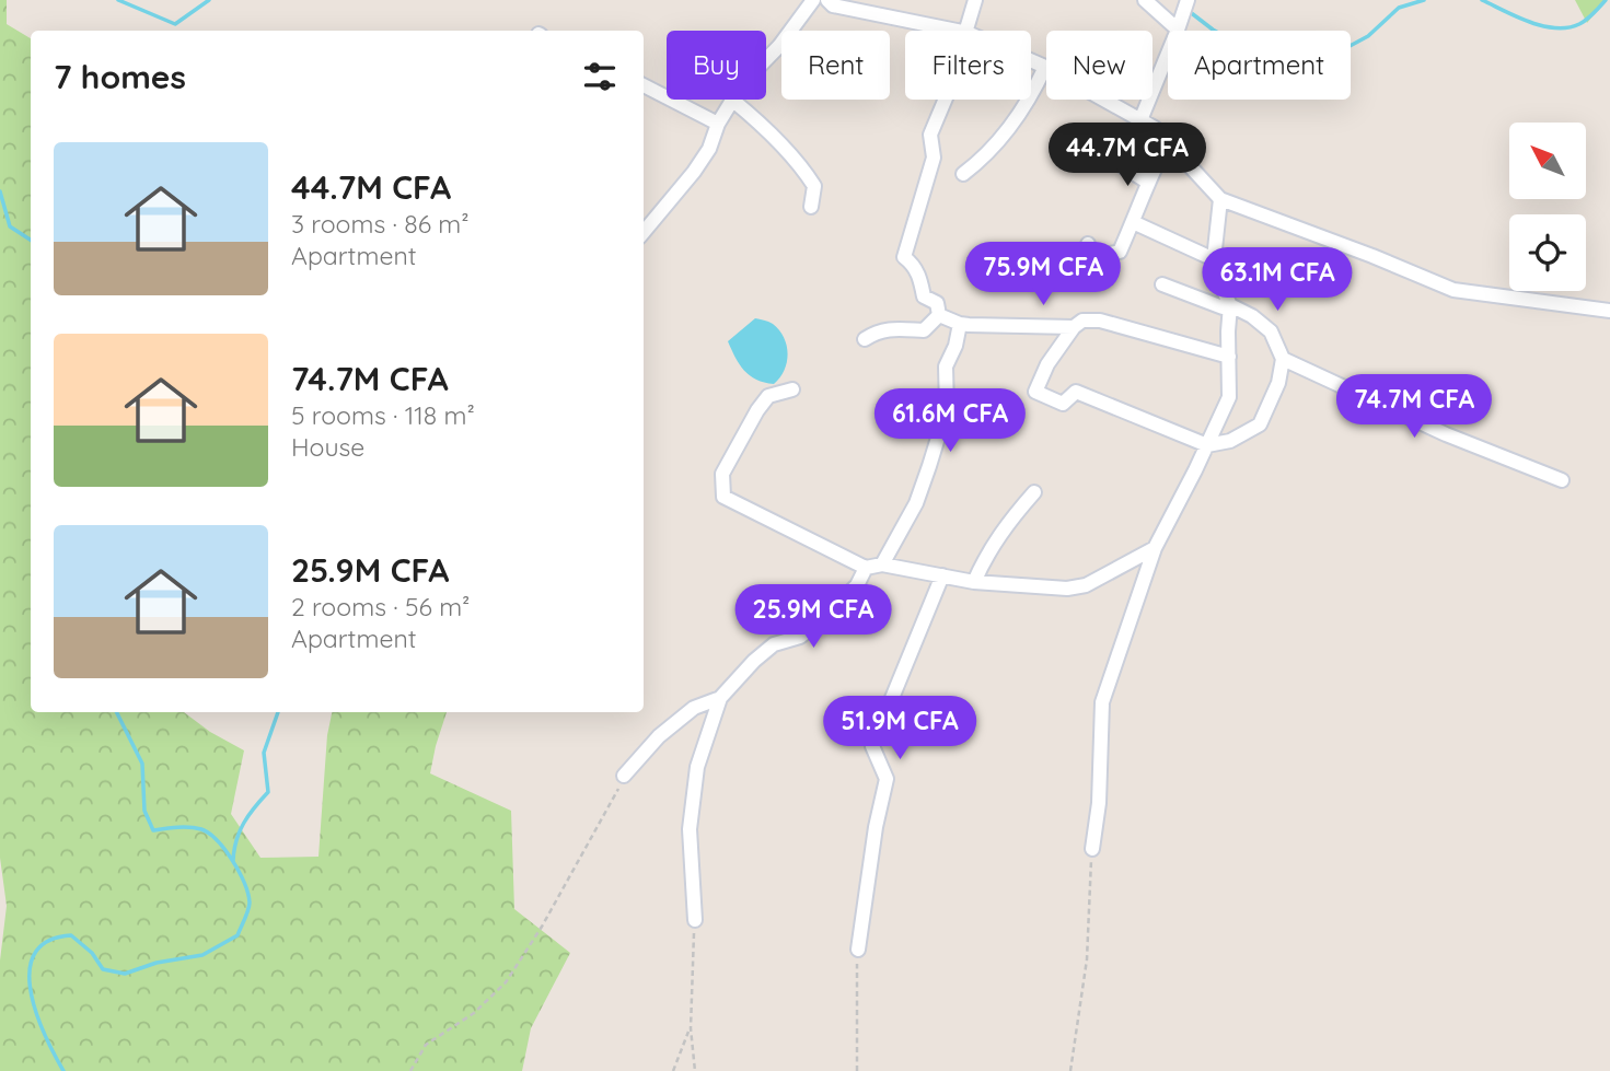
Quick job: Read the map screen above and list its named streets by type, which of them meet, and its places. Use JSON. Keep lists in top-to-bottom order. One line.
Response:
{"north":"top left","page":{"chip":["Buy","Rent","Filters","New","Apartment"],"heading":"7 homes","price":["44.7M CFA","75.9M CFA","63.1M CFA","74.7M CFA","61.6M CFA","25.9M CFA","51.9M CFA"],"list":[{"name":"44.7M CFA","note":"3 rooms · 86 m² · Apartment"},{"name":"74.7M CFA","note":"5 rooms · 118 m² · House"},{"name":"25.9M CFA","note":"2 rooms · 56 m² · Apartment"}]}}
